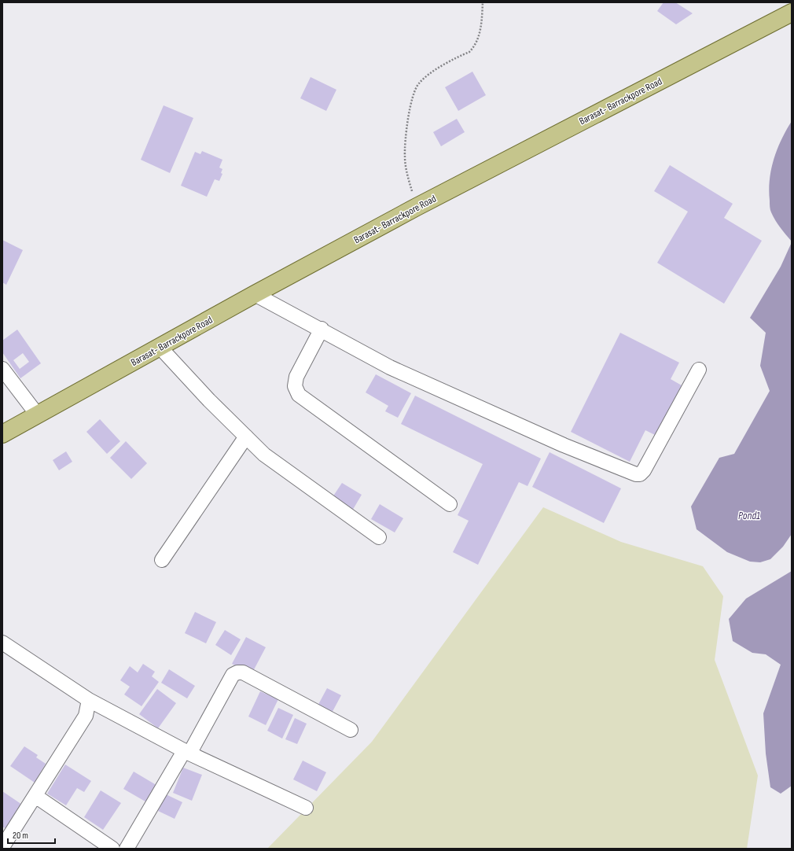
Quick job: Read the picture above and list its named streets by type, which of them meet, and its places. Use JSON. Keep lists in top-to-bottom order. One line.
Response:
{"streets":{"main road":["Barasat- Barrackpore Road"]},"water":["Pond1"],"scale_bar":"20 m"}
